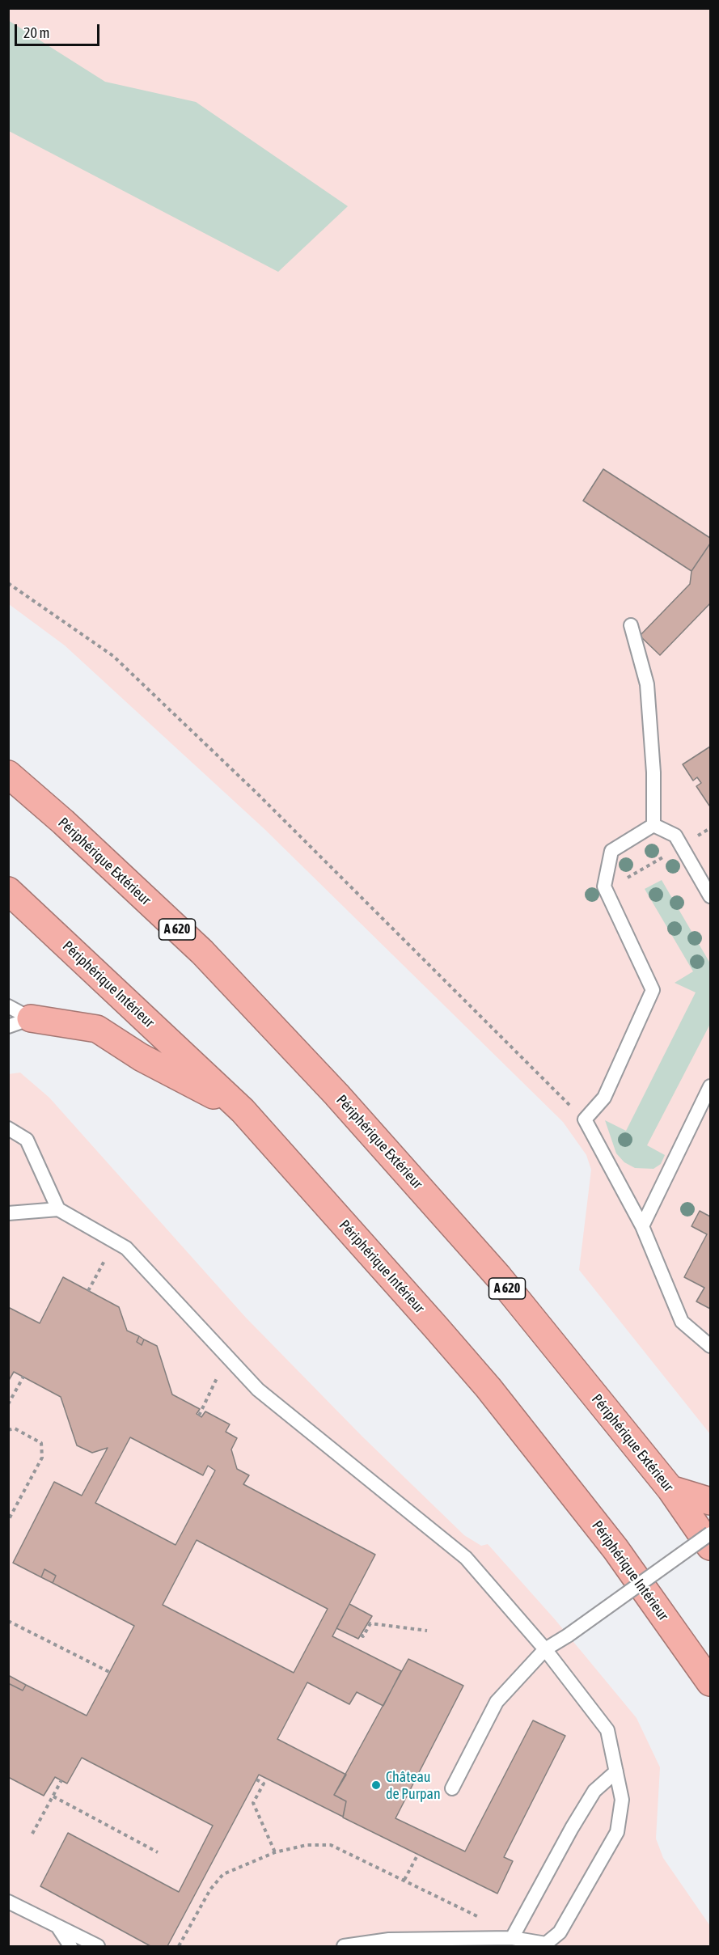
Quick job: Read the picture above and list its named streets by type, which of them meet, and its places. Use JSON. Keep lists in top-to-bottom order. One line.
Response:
{"streets":{"highway":["Périphérique Extérieur","A 620","Périphérique Intérieur"]},"places":["Château de Purpan"],"scale_bar":"20 m"}
